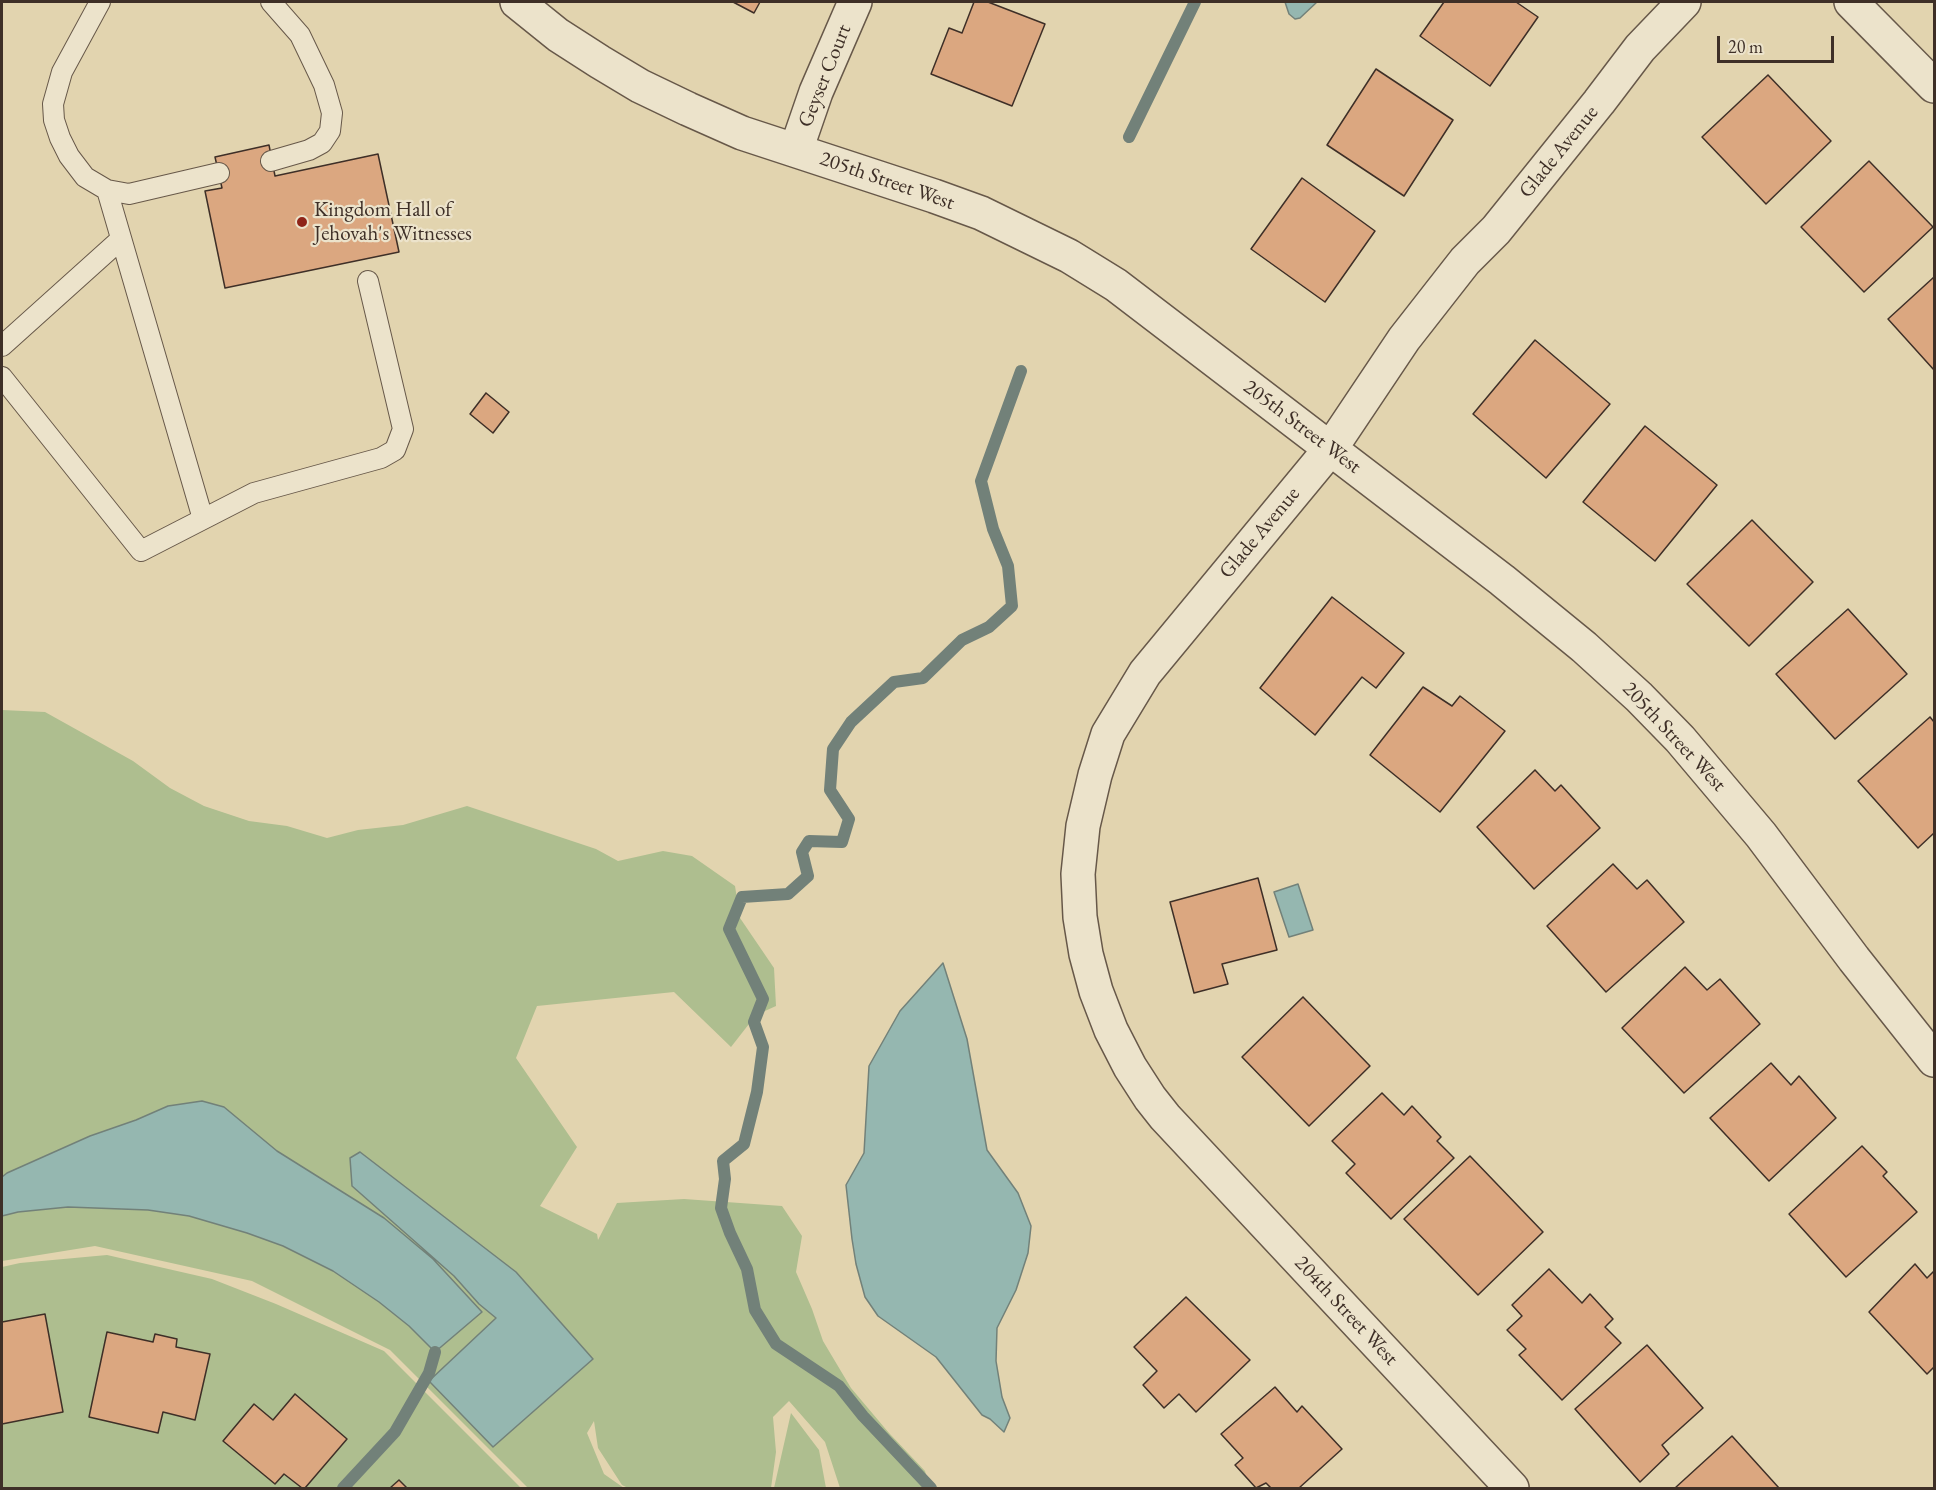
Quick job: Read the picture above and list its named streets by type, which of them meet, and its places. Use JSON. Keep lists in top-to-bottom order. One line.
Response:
{"streets":{"street":["Geyser Court","Glade Avenue","205th Street West","204th Street West"]},"crossings":[["Geyser Court","205th Street West"],["Glade Avenue","205th Street West"],["Glade Avenue","204th Street West"]],"places":["Kingdom Hall of Jehovah's Witnesses"],"scale_bar":"20 m"}
